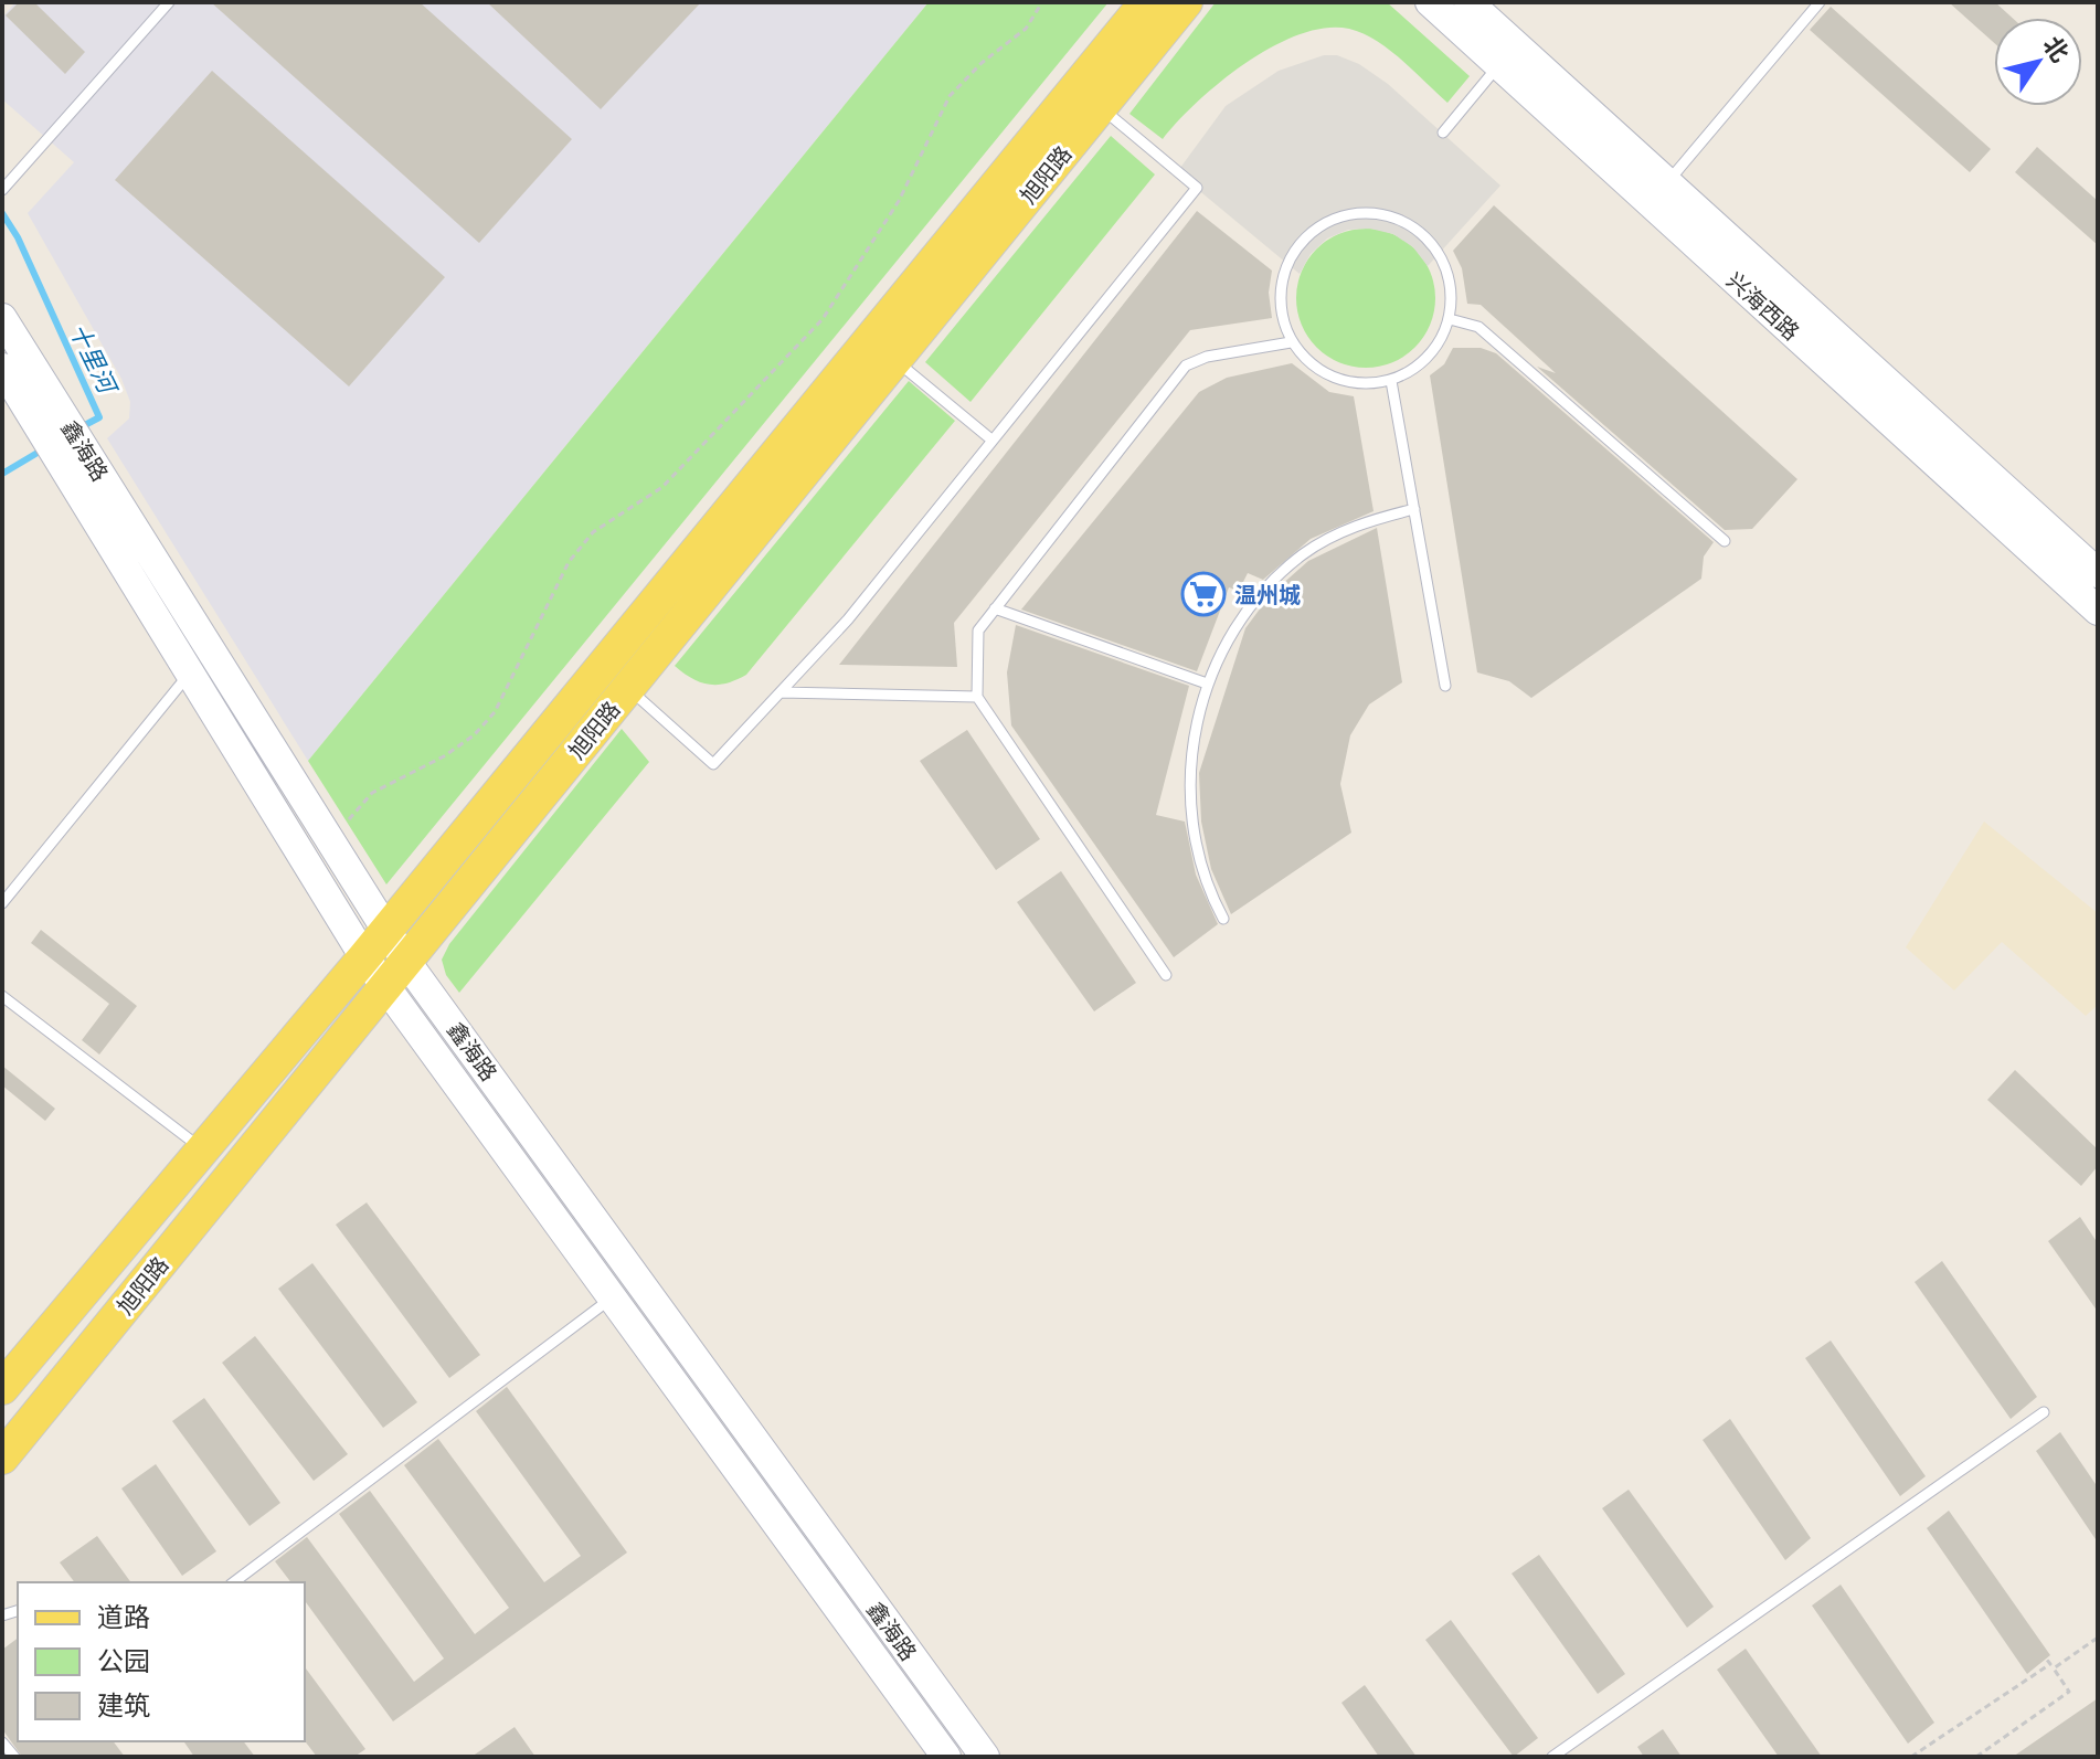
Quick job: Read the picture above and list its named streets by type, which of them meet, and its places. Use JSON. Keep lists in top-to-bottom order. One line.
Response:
{"streets":{"main road":["旭阳路"],"street":["兴海西路","鑫海路"]},"crossings":[["旭阳路","鑫海路"]],"water":["十里河"],"places":{"supermarket":["温州城"]},"legend":["道路","公园","建筑"],"north":"top right"}
